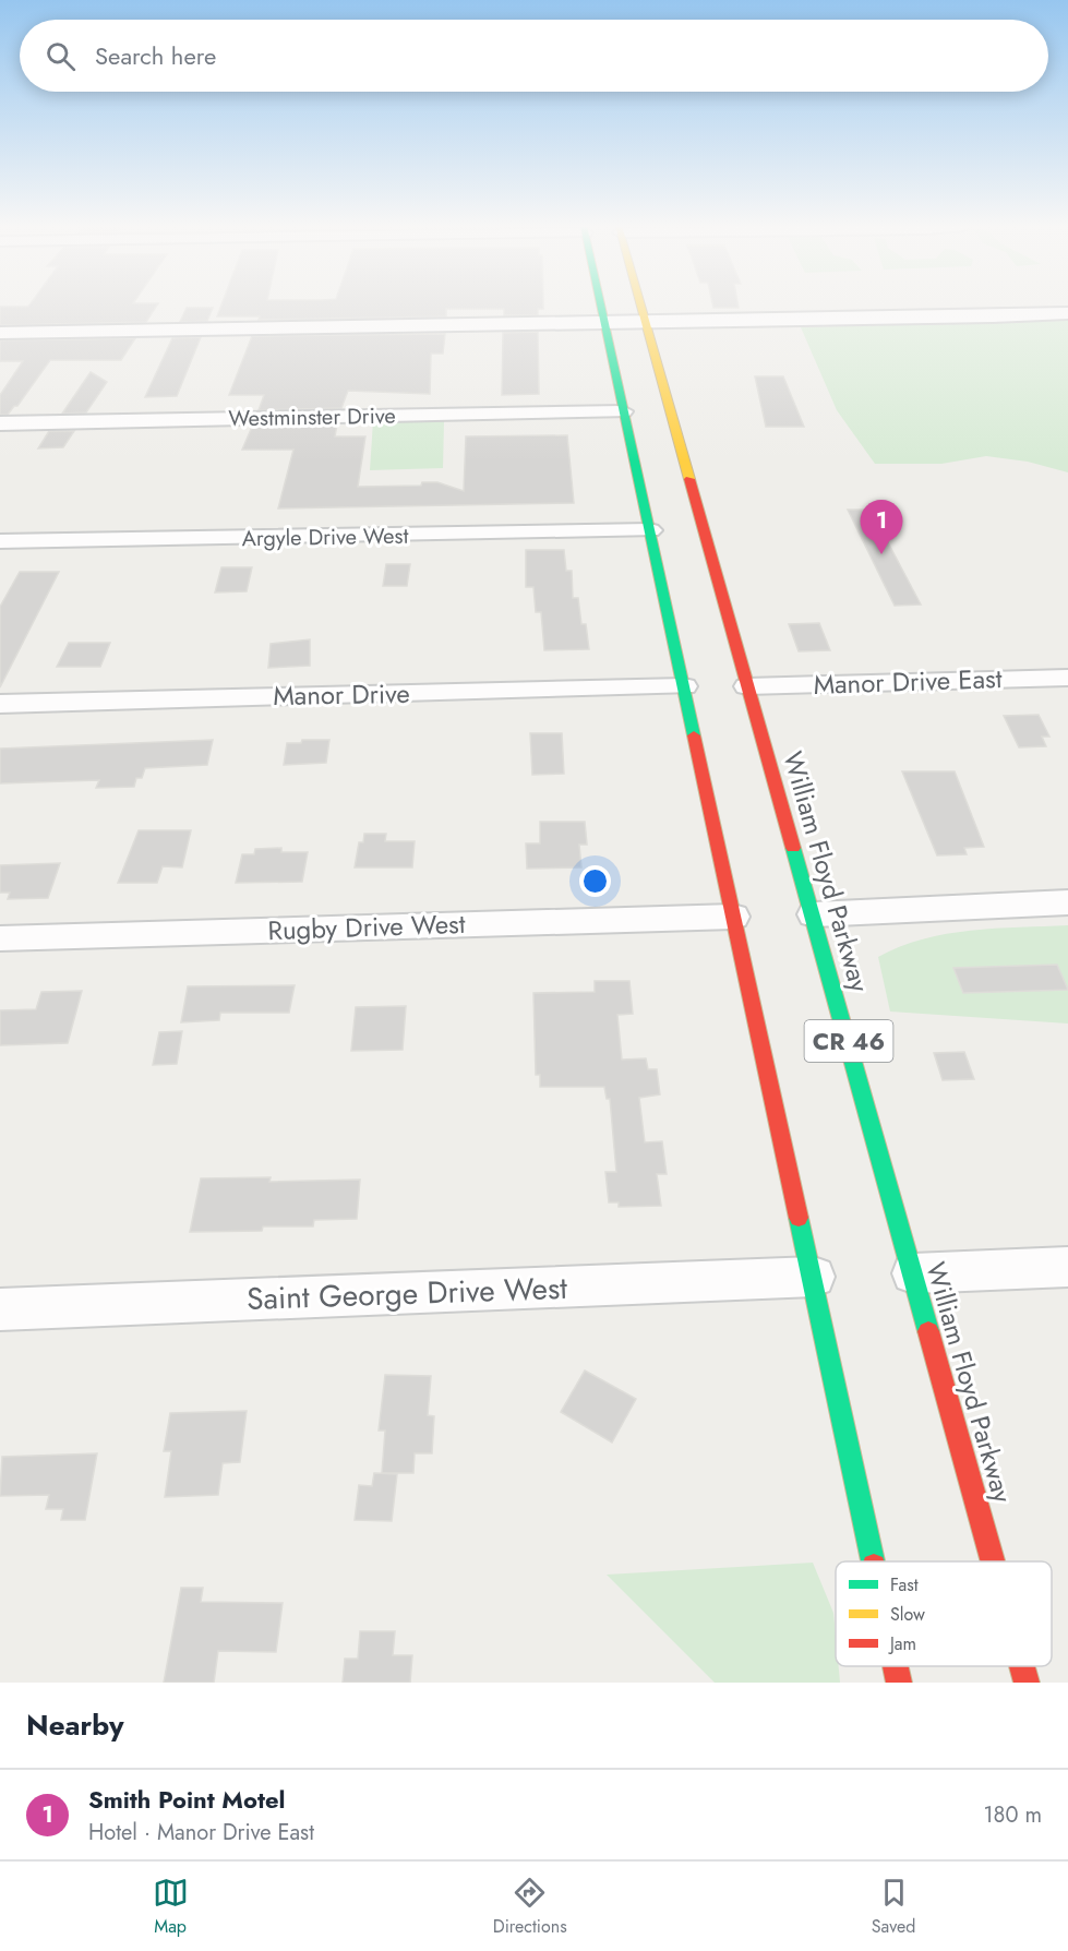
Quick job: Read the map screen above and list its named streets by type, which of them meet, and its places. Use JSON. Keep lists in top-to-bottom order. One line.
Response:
{"streets":{"highway":["William Floyd Parkway","CR 46"],"street":["Westminster Drive","Argyle Drive West","Manor Drive East","Manor Drive","Rugby Drive West","Saint George Drive West"]},"crossings":[["Westminster Drive","CR 46"],["Argyle Drive West","CR 46"],["Manor Drive East","William Floyd Parkway"],["Manor Drive","CR 46"],["Rugby Drive West","CR 46"],["CR 46","Saint George Drive West"]],"legend":["Fast","Slow","Jam"],"page":{"search":"Search here","pins":"1","heading":"Nearby","list":[{"mark":"1","name":"Smith Point Motel","note":"Hotel · Manor Drive East","value":"180 m"}],"nav":["Map","Directions","Saved"]}}
